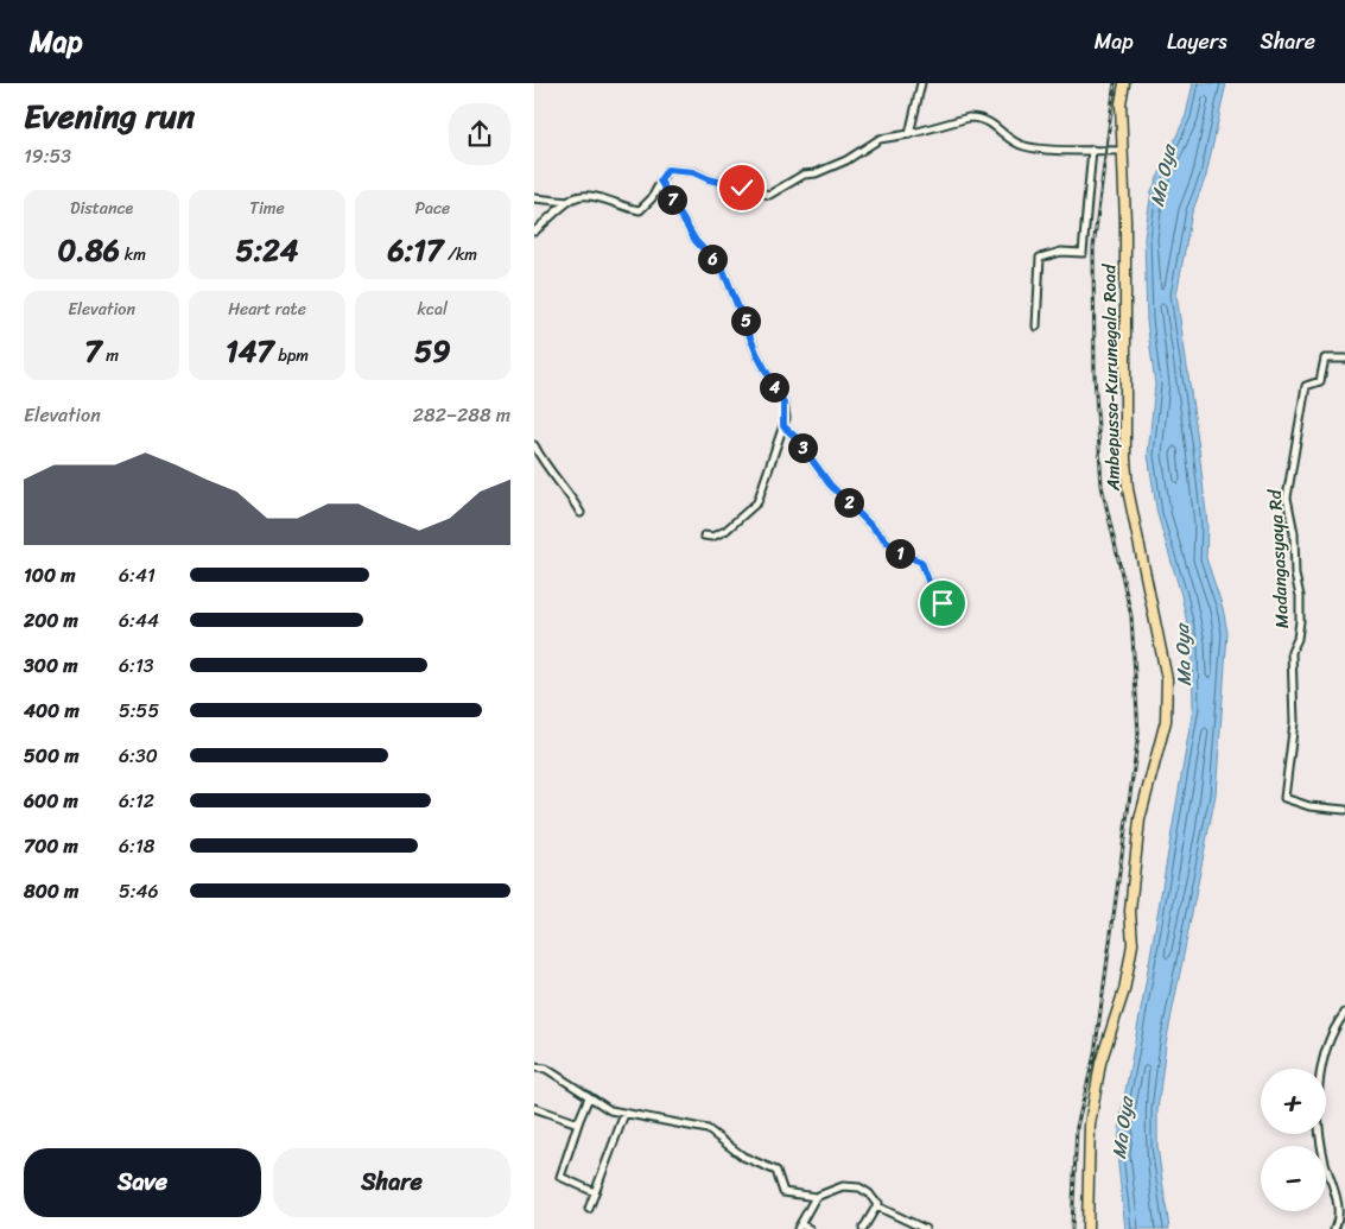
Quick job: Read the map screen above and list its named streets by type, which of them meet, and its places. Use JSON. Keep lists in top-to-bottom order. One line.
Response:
{"streets":{"highway":["Ambepussa-Kurunegala Road"],"street":["Madangasyaya Rd"]},"water":["Ma Oya"],"page":{"header":"Map","nav":["Map","Layers","Share"],"heading":["Evening run","19:53"],"stats":[["Distance","0.86 km"],["Time","5:24"],["Pace","6:17 /km"],["Elevation","7 m"],["Heart rate","147 bpm"],["kcal","59"]],"pins":["7","6","5","4","3","2","1"],"chart":["Elevation","282–288 m"],"list":[{"name":"100 m","note":"6:41"},{"name":"200 m","note":"6:44"},{"name":"300 m","note":"6:13"},{"name":"400 m","note":"5:55"},{"name":"500 m","note":"6:30"},{"name":"600 m","note":"6:12"},{"name":"700 m","note":"6:18"},{"name":"800 m","note":"5:46"}],"map_buttons":["+","−"],"buttons":["Save","Share"]}}
